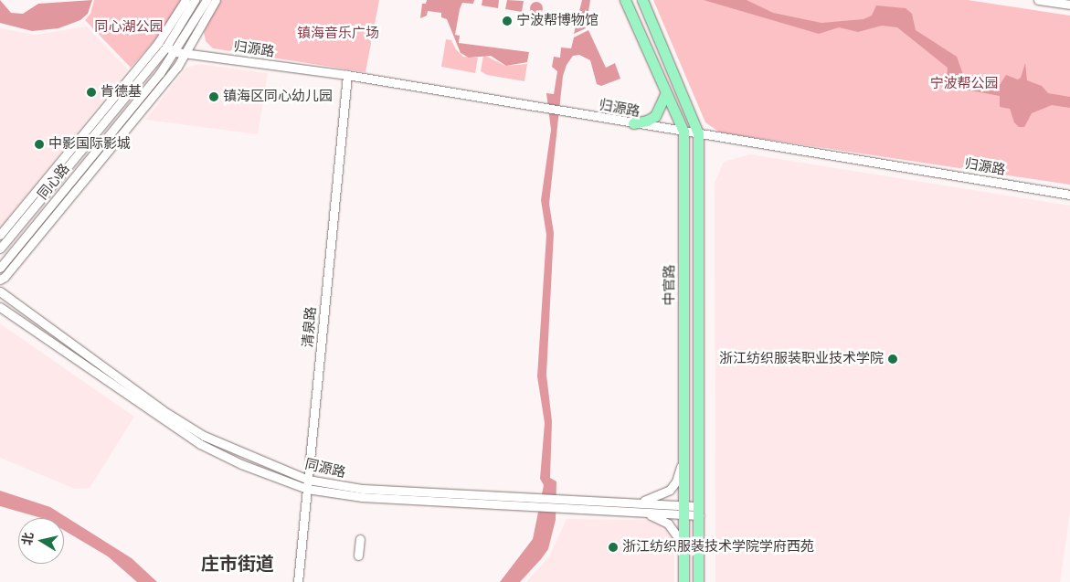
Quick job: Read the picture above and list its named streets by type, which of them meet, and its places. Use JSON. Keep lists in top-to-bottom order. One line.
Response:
{"streets":{"main road":["中官路"],"street":["归源路","同心路","清泉路","同源路"]},"crossings":[["归源路","同心路"],["归源路","中官路"],["归源路","清泉路"],["中官路","同源路"],["清泉路","同源路"]],"districts":["庄市街道"],"parks":["同心湖公园","镇海音乐广场","宁波帮公园"],"places":["宁波帮博物馆","肯德基","镇海区同心幼儿园","中影国际影城","浙江纺织服装职业技术学院","浙江纺织服装技术学院学府西苑"],"north":"left"}
